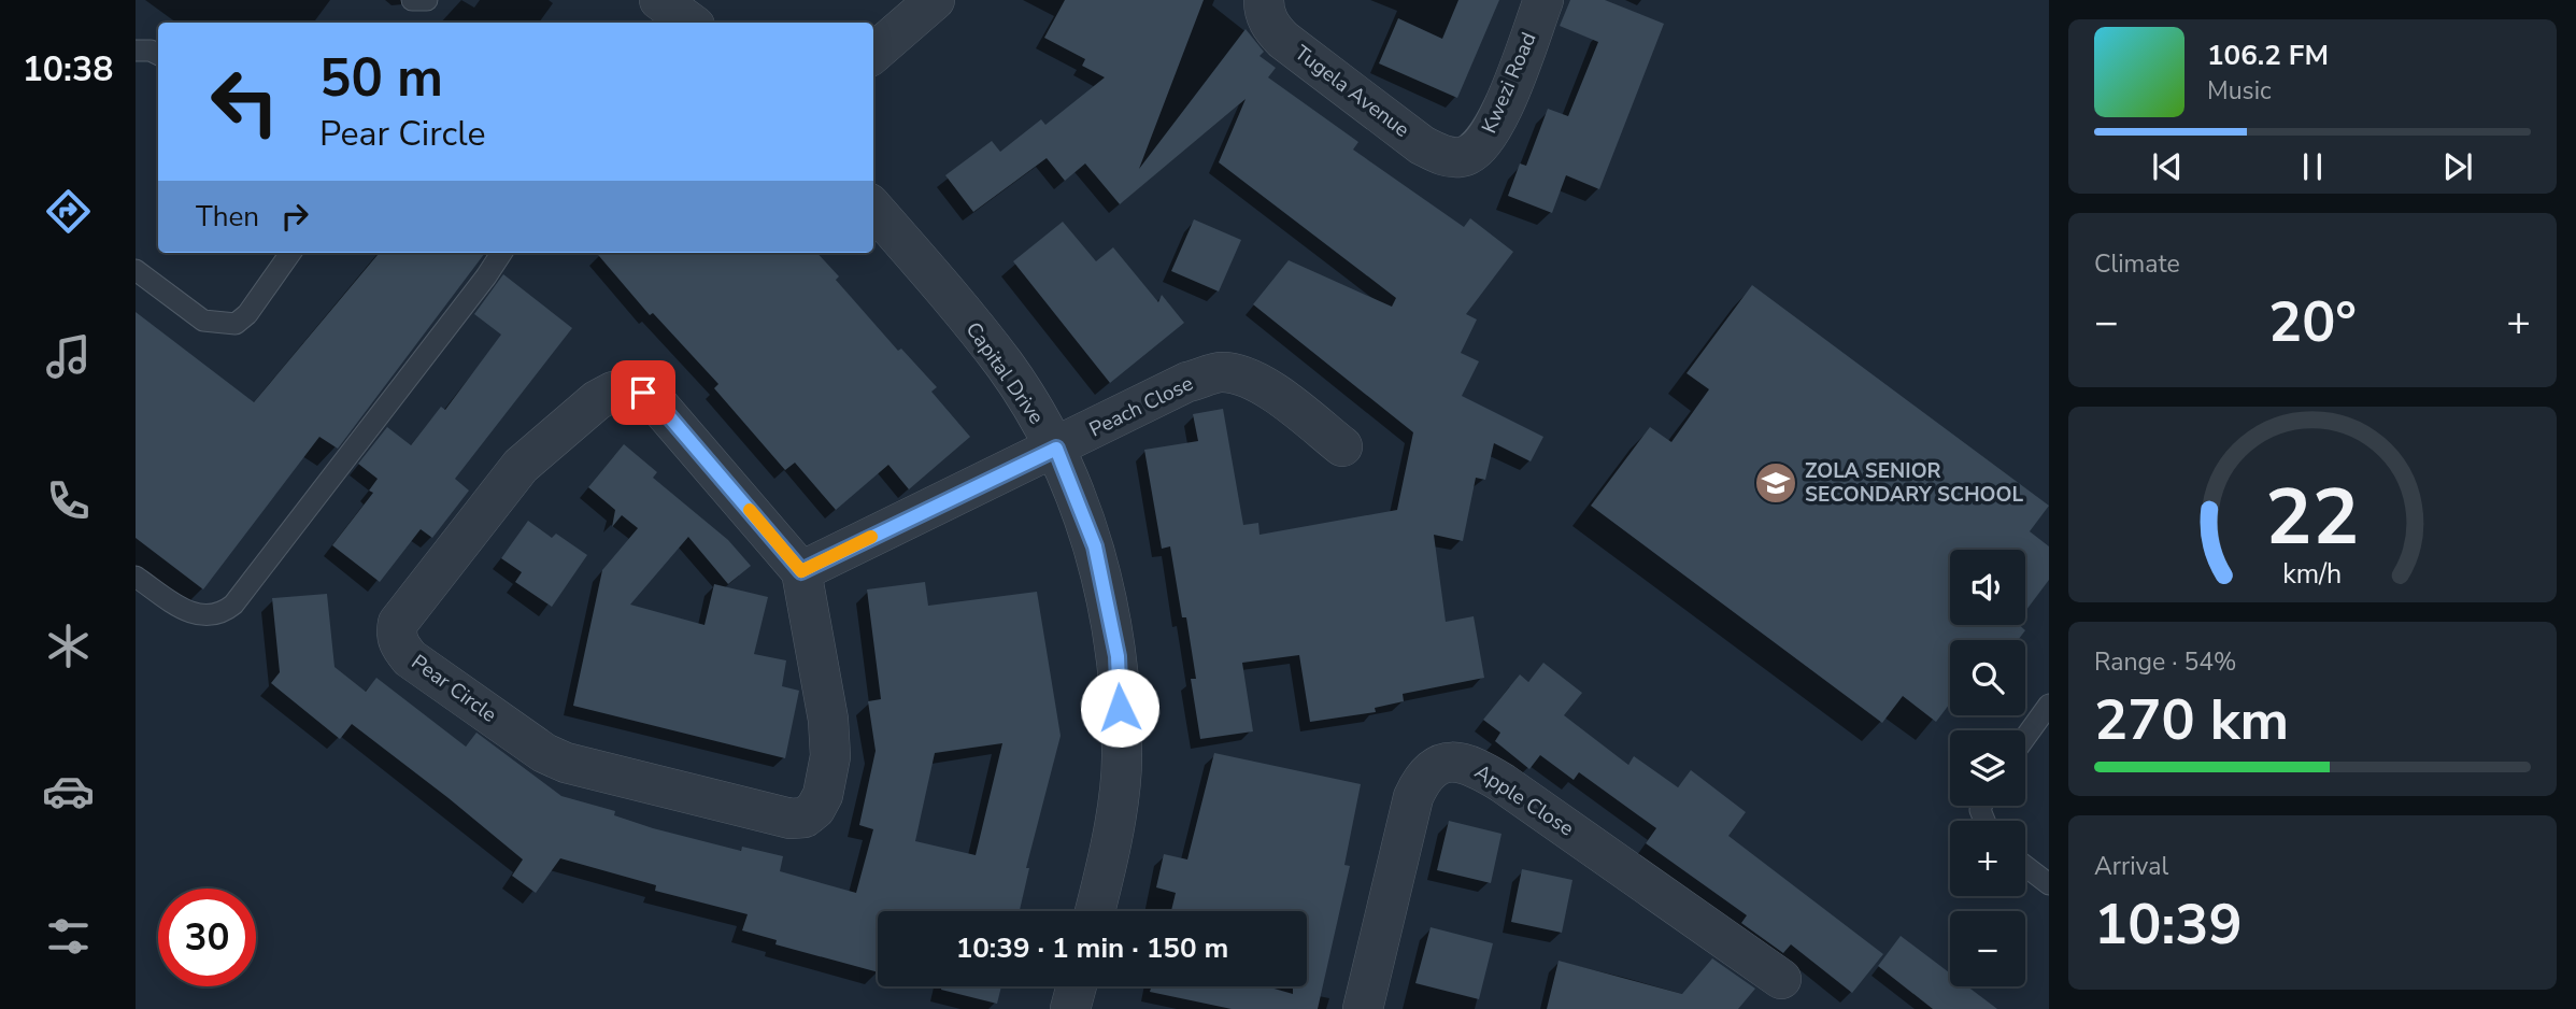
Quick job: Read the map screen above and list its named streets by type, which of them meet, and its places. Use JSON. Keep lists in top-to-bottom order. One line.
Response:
{"streets":{"street":["Kwezi Road","Tugela Avenue","Capital Drive","Peach Close","Pear Circle","Apple Close"]},"crossings":[["Kwezi Road","Tugela Avenue"],["Capital Drive","Peach Close"]],"places":{"school or university":["ZOLA SENIOR SECONDARY SCHOOL"]},"page":{"tabs":"10:38","turn":["50 m","Pear Circle"],"song":["106.2 FM","Music"],"then":"Then","tile":["Climate",["Range · 54%","270 km"],["Arrival","10:39"]],"heat":["−","20°","+"],"map_buttons":["+","−"],"limit":"30","trip":"10:39 · 1 min · 150 m","gauge":["22","km/h"]}}
